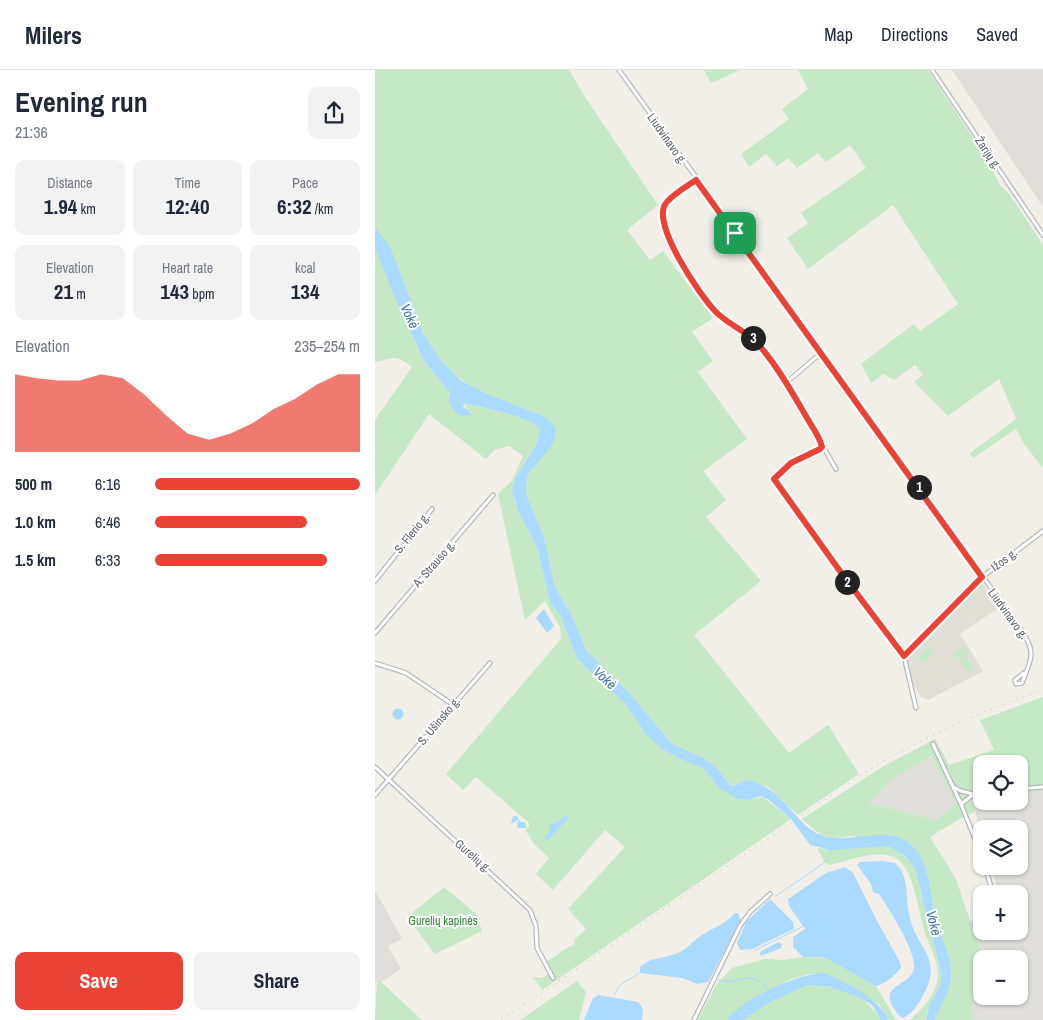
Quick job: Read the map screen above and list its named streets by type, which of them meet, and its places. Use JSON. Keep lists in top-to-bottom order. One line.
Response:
{"streets":{"street":["Liudvinavo g.","Žarijų g.","S. Flerio g.","Ižos g.","A. Strauso g.","S. Ušinsko g.","Gurelių g."]},"crossings":[["Liudvinavo g.","Ižos g."],["S. Ušinsko g.","Gurelių g."]],"water":["Vokė"],"parks":["Gurelių kapinės"],"page":{"header":"Milers","nav":["Map","Directions","Saved"],"heading":["Evening run","21:36"],"stats":[["Distance","1.94 km"],["Time","12:40"],["Pace","6:32 /km"],["Elevation","21 m"],["Heart rate","143 bpm"],["kcal","134"]],"chart":["Elevation","235–254 m"],"pins":["3","1","2"],"list":[{"name":"500 m","note":"6:16"},{"name":"1.0 km","note":"6:46"},{"name":"1.5 km","note":"6:33"}],"map_buttons":["+","−"],"buttons":["Save","Share"]}}
